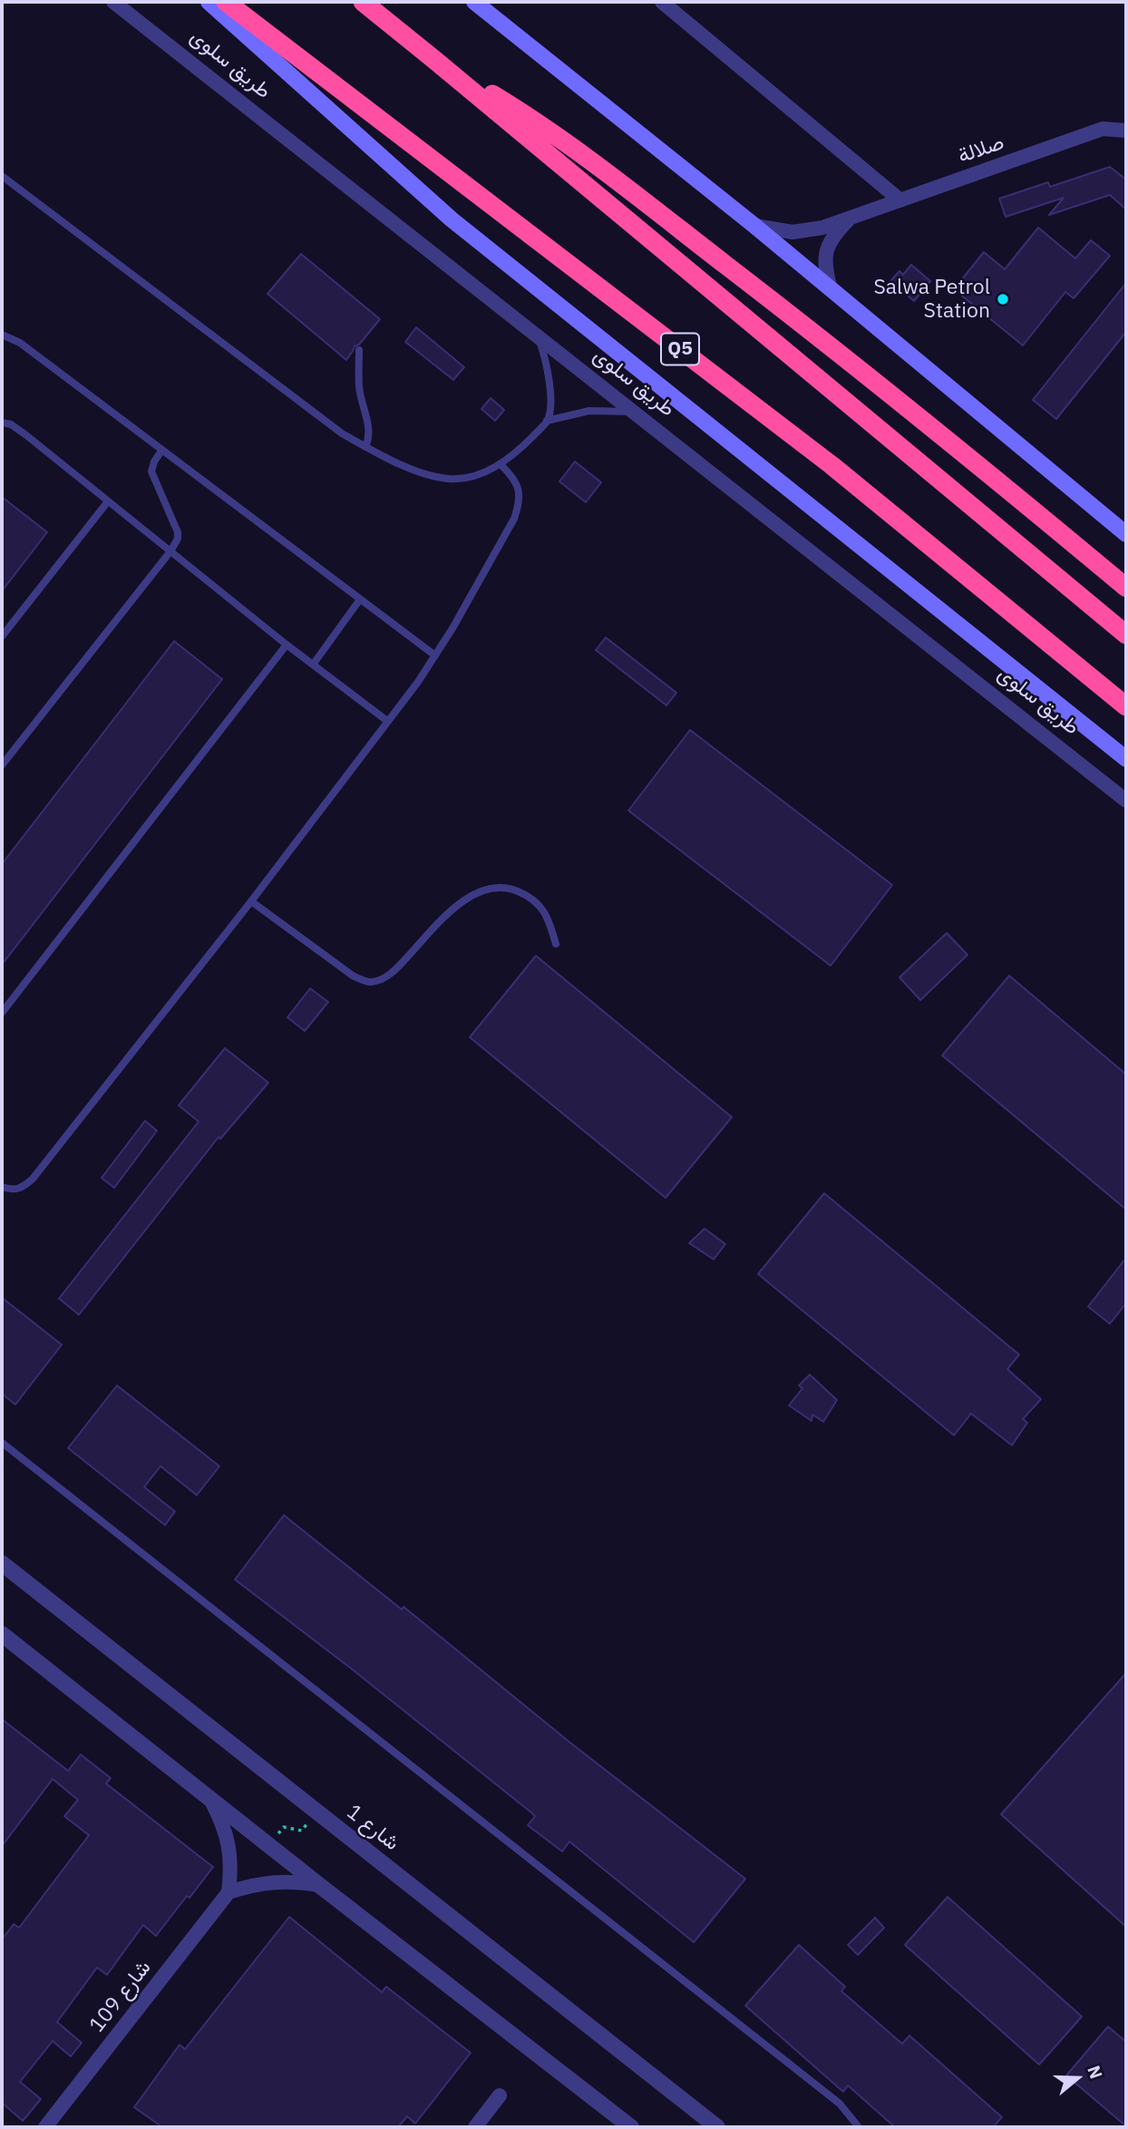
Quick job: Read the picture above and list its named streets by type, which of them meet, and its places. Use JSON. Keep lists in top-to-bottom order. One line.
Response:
{"streets":{"highway":["Q5"],"main road":["طريق سلوى"],"street":["صلالة","شارع 1","شارع 109"]},"places":["Salwa Petrol Station"],"north":"right"}
